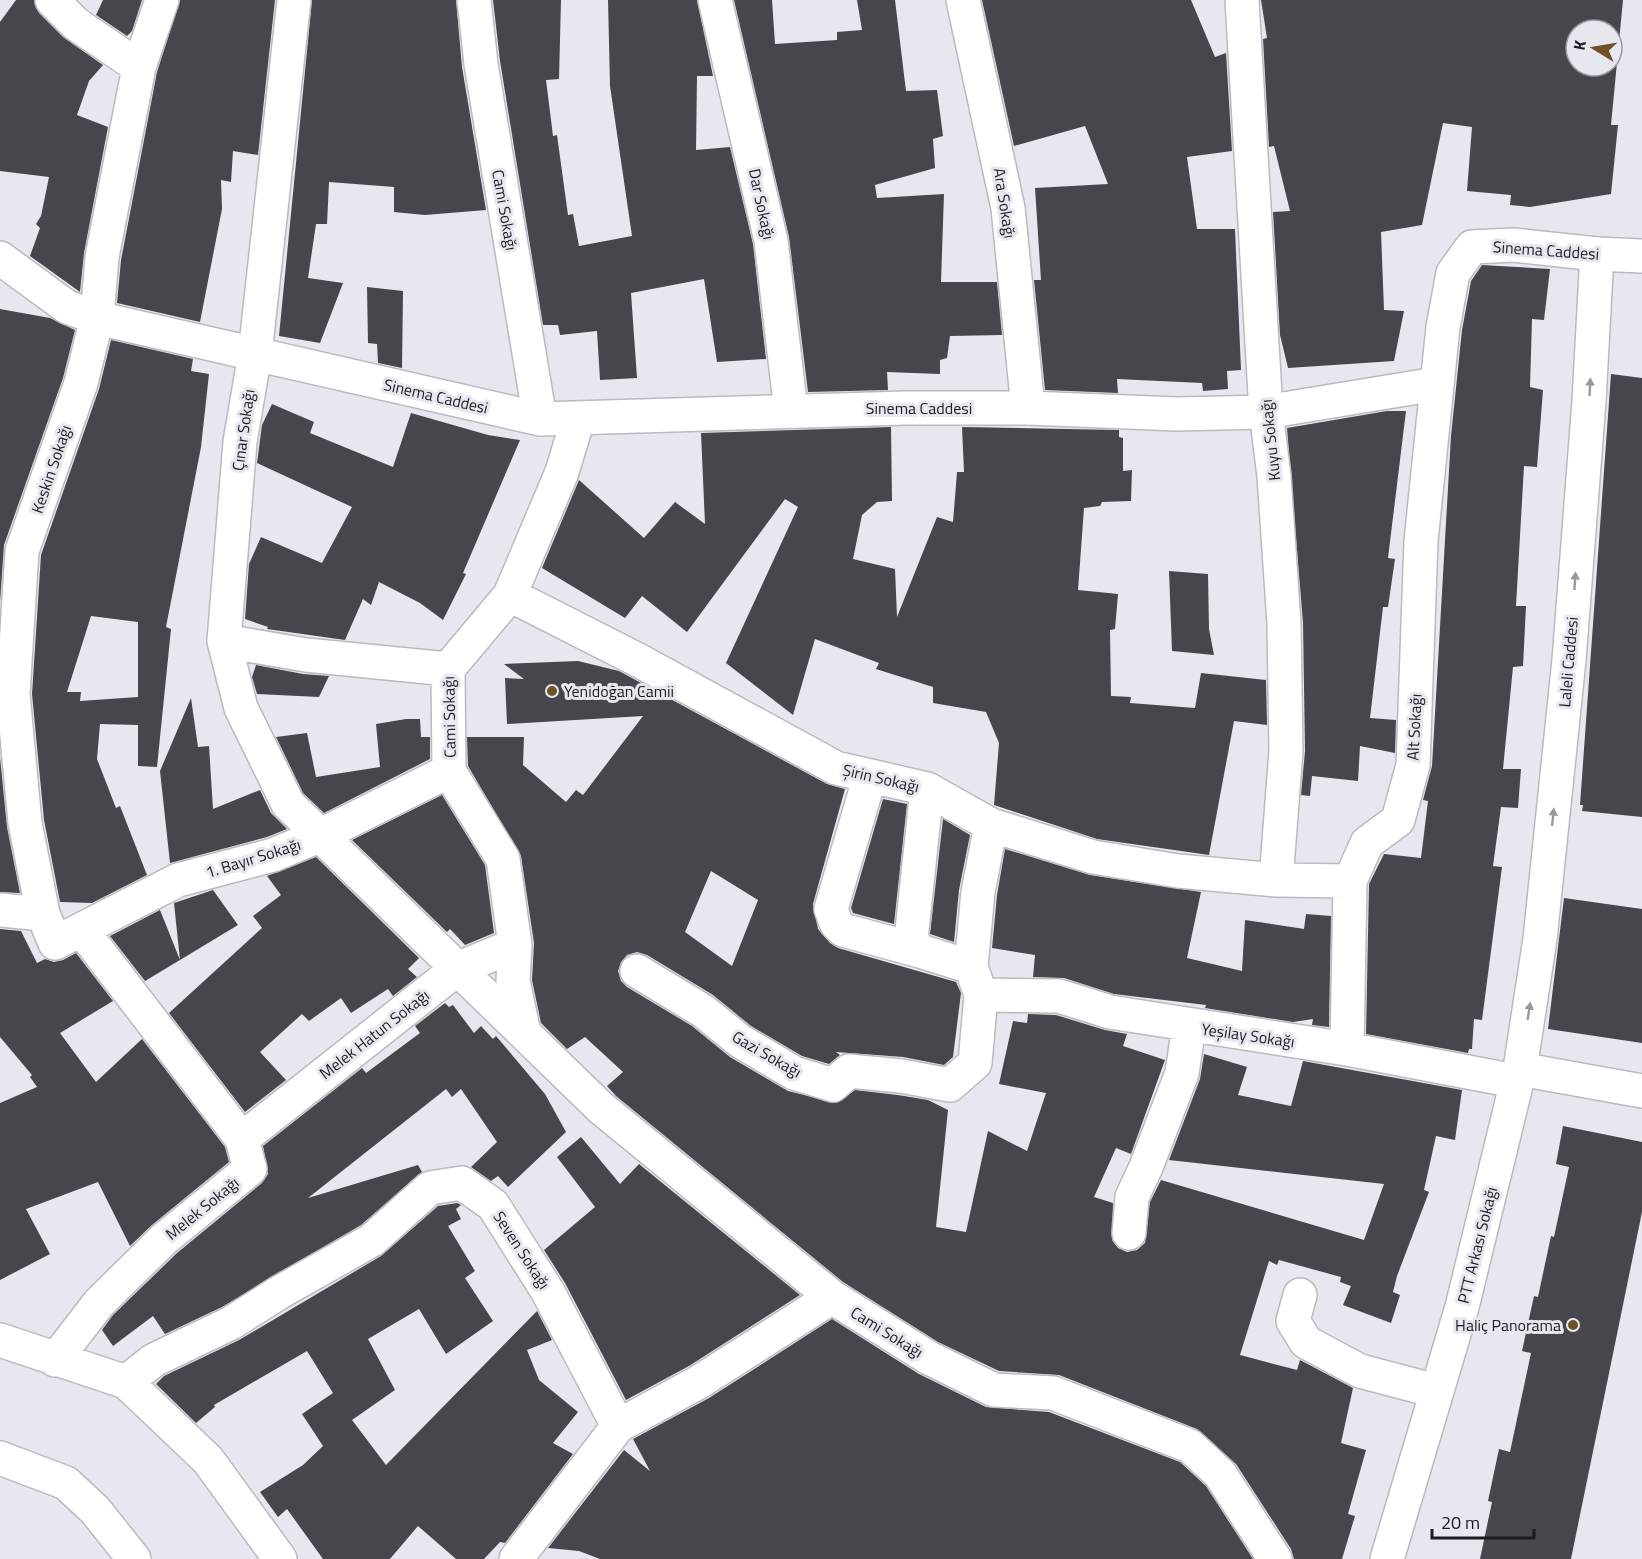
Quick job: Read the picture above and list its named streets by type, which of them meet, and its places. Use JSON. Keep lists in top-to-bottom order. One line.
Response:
{"streets":{"street":["Ara Sokağı","Dar Sokağı","Cami Sokağı","Sinema Caddesi","Çınar Sokağı","Kuyu Sokağı","Keskin Sokağı","Laleli Caddesi","Alt Sokağı","Şirin Sokağı","1. Bayır Sokağı","Melek Hatun Sokağı","Yeşilay Sokağı","Gazi Sokağı","Melek Sokağı","PTT Arkası Sokağı","Seven Sokağı"]},"crossings":[["Ara Sokağı","Sinema Caddesi"],["Dar Sokağı","Sinema Caddesi"],["Cami Sokağı","Sinema Caddesi"],["Cami Sokağı","Çınar Sokağı"],["Cami Sokağı","Şirin Sokağı"],["Cami Sokağı","1. Bayır Sokağı"],["Cami Sokağı","Melek Hatun Sokağı"],["Sinema Caddesi","Çınar Sokağı"],["Sinema Caddesi","Kuyu Sokağı"],["Sinema Caddesi","Keskin Sokağı"],["Sinema Caddesi","Laleli Caddesi"],["Sinema Caddesi","Alt Sokağı"],["Çınar Sokağı","1. Bayır Sokağı"],["Kuyu Sokağı","Şirin Sokağı"],["Keskin Sokağı","1. Bayır Sokağı"],["Keskin Sokağı","Melek Sokağı"],["Laleli Caddesi","Yeşilay Sokağı"],["Laleli Caddesi","PTT Arkası Sokağı"],["Alt Sokağı","Şirin Sokağı"],["Alt Sokağı","Yeşilay Sokağı"],["Şirin Sokağı","Yeşilay Sokağı"],["1. Bayır Sokağı","Melek Sokağı"],["Melek Hatun Sokağı","Melek Sokağı"],["Yeşilay Sokağı","Gazi Sokağı"],["Yeşilay Sokağı","PTT Arkası Sokağı"]],"one_way":["Laleli Caddesi"],"places":["Yenidoğan Camii","Haliç Panorama"],"scale_bar":"20 m","north":"left"}
